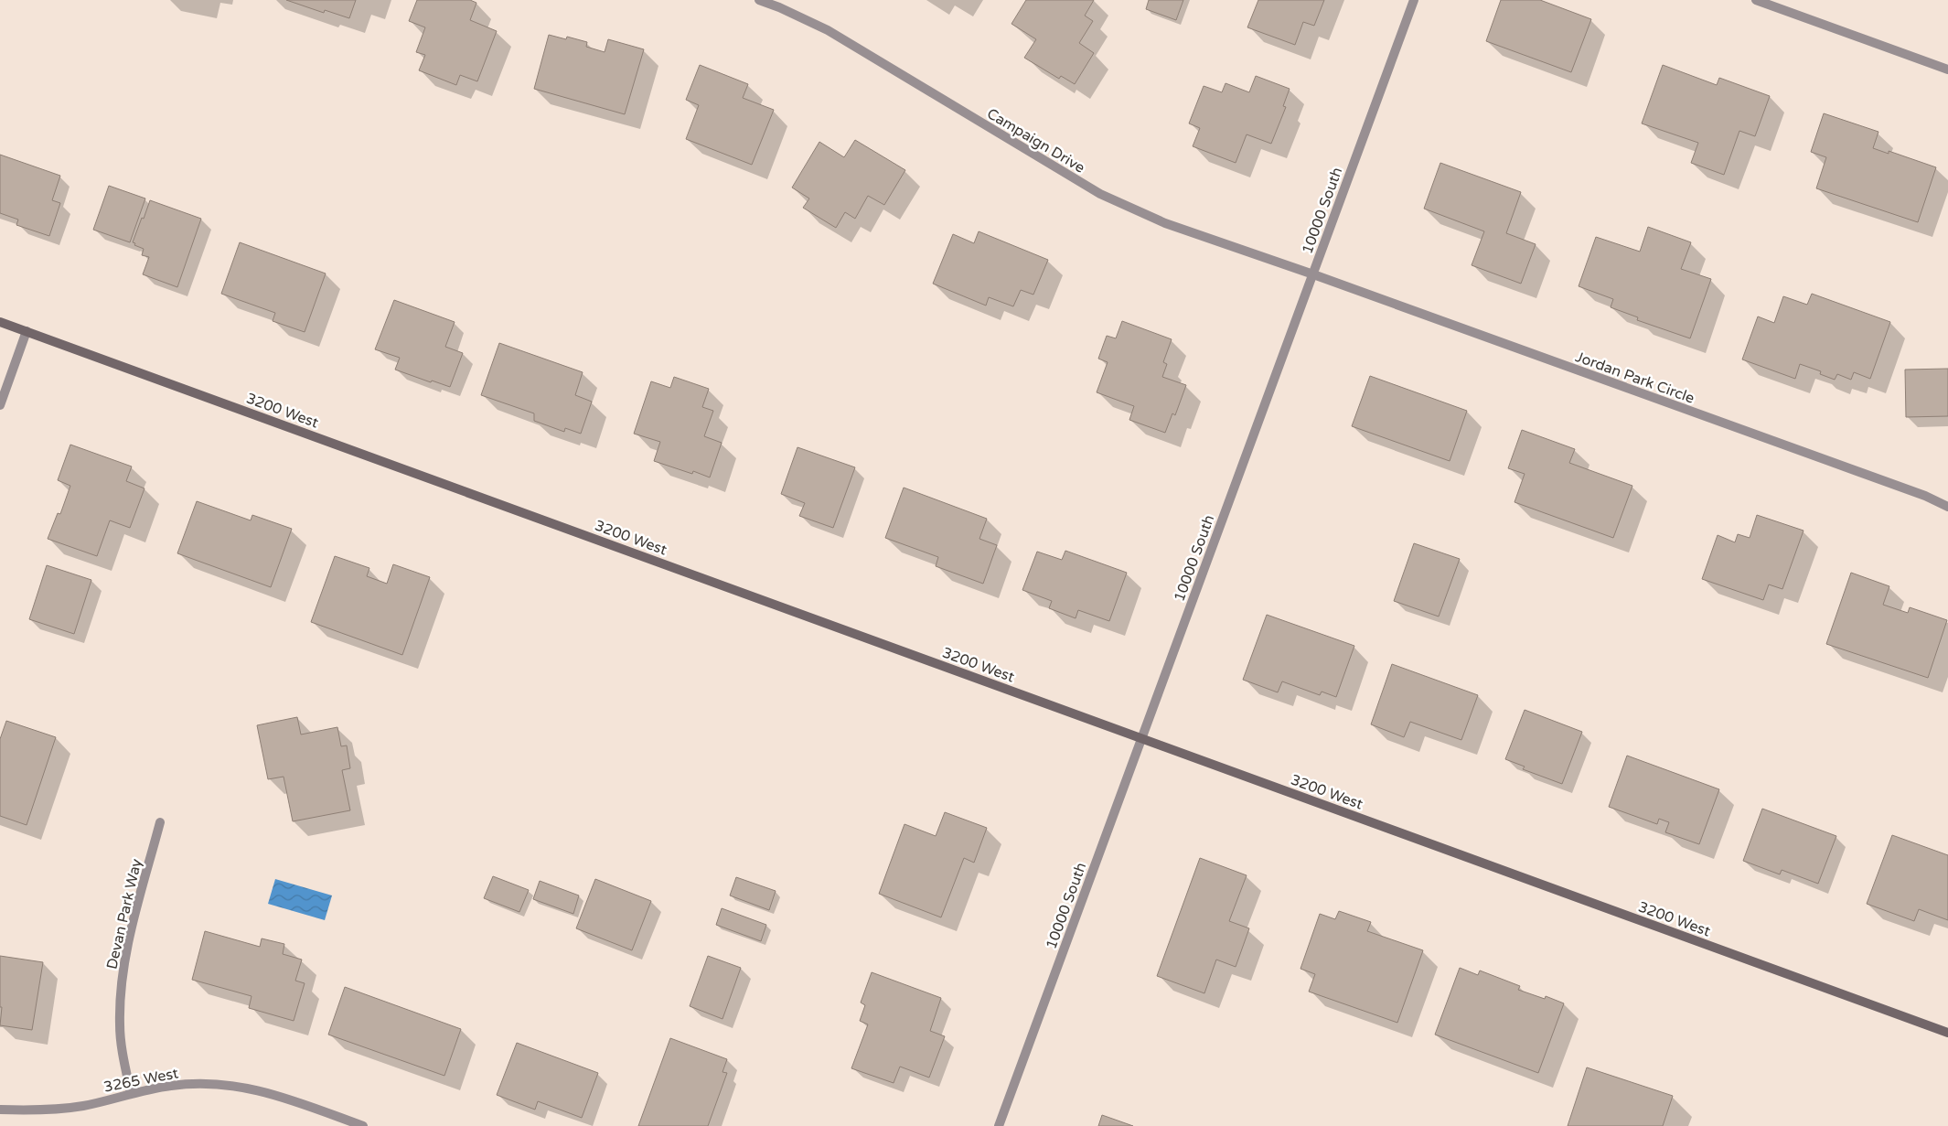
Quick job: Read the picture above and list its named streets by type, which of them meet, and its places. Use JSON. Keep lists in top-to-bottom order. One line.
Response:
{"streets":{"street":["Campaign Drive","10000 South","Jordan Park Circle","3200 West","Devan Park Way","3265 West"]},"crossings":[["Campaign Drive","10000 South"],["Campaign Drive","Jordan Park Circle"],["10000 South","Jordan Park Circle"],["10000 South","3200 West"],["Devan Park Way","3265 West"]]}
